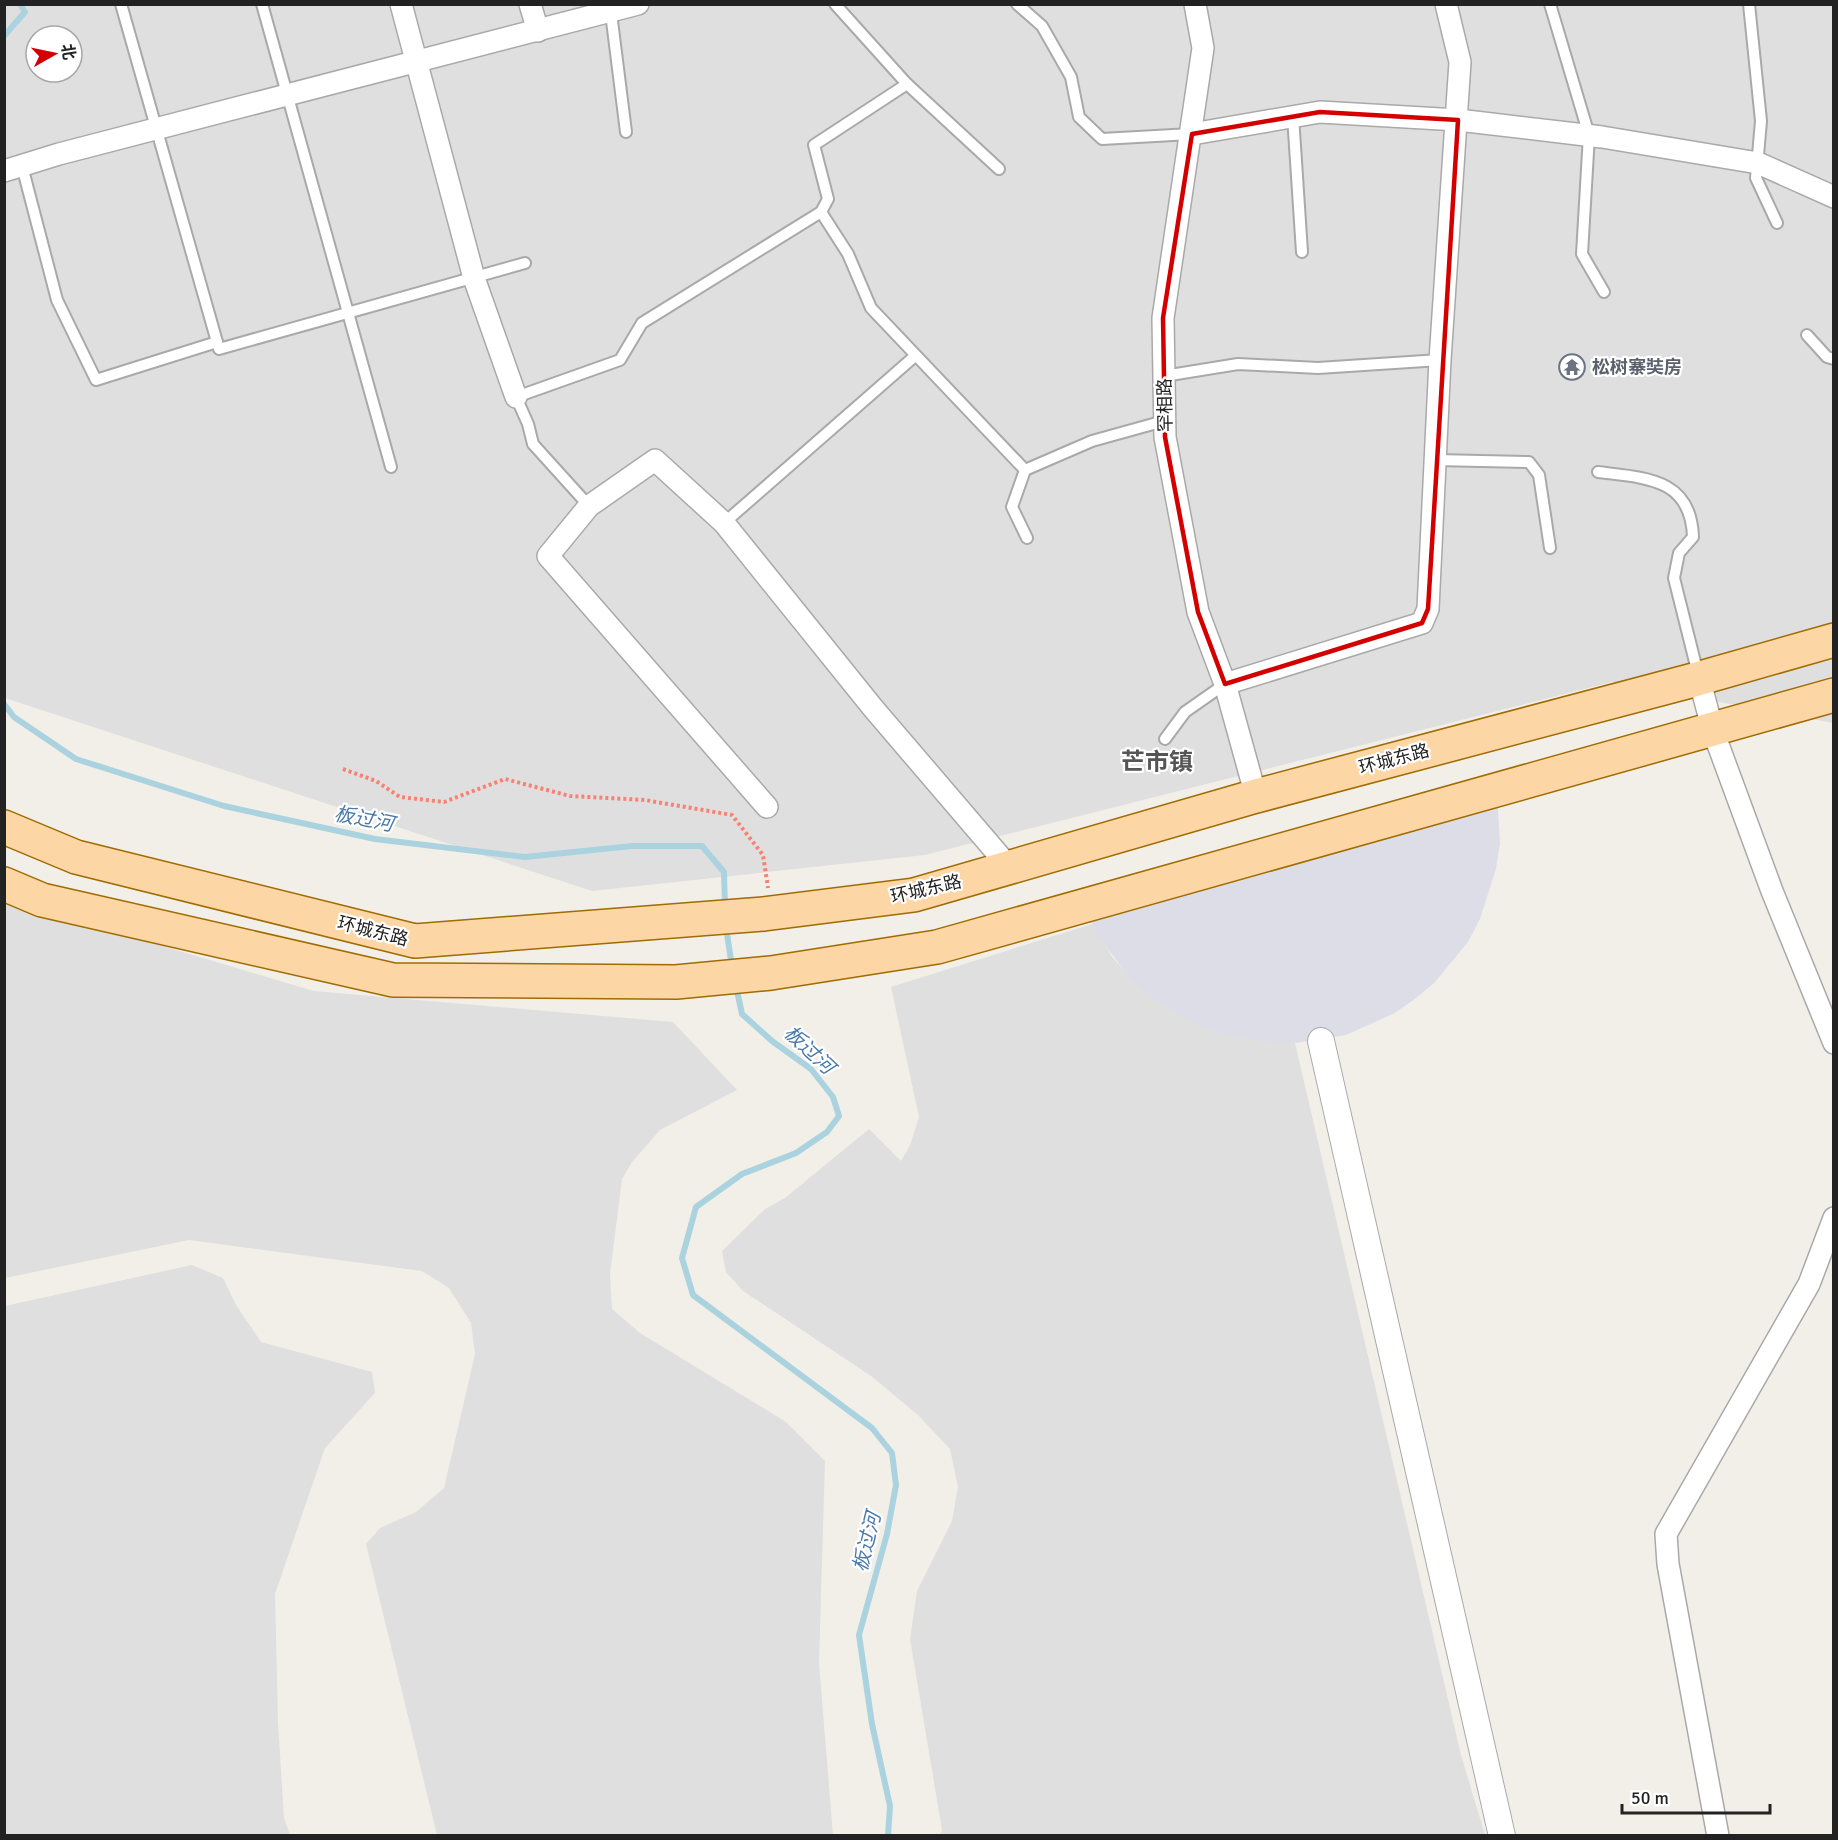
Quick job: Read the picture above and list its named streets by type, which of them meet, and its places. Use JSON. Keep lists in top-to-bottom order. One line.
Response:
{"streets":{"main road":["环城东路"],"street":["罕相路"]},"crossings":[["罕相路","环城东路"]],"districts":["芒市镇"],"water":["板过河"],"places":{"temple":["松树寨奘房"]},"scale_bar":"50 m","north":"right"}
